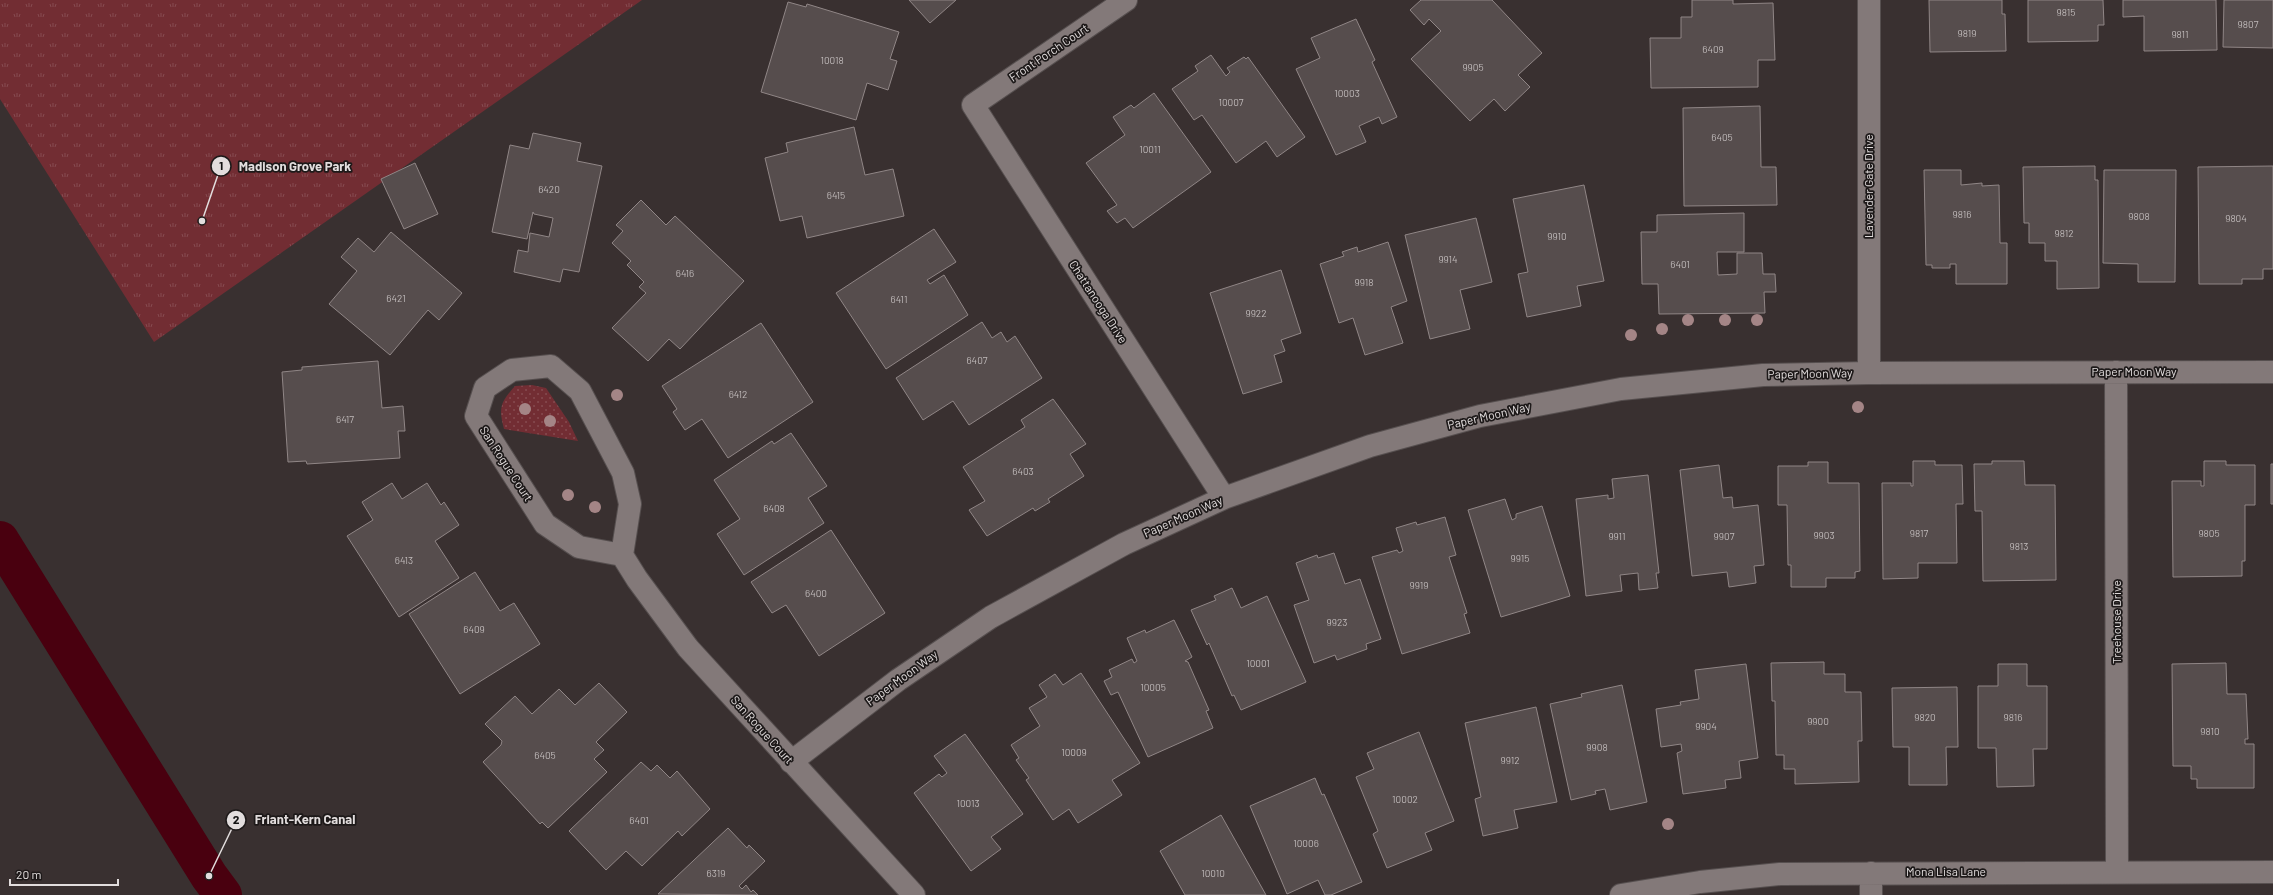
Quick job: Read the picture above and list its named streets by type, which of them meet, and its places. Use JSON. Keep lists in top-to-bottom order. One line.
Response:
{"streets":{"street":["Front Porch Court","Lavender Gate Drive","Chattanooga Drive","Paper Moon Way","San Rogue Court","Treehouse Drive","Mona Lisa Lane"]},"crossings":[["Front Porch Court","Chattanooga Drive"],["Lavender Gate Drive","Paper Moon Way"],["Chattanooga Drive","Paper Moon Way"],["Paper Moon Way","San Rogue Court"],["Paper Moon Way","Treehouse Drive"],["Treehouse Drive","Mona Lisa Lane"]],"places":["Madison Grove Park","Friant-Kern Canal"],"house_numbers":["9815","9807","9819","9811","6409","10018","9905","10003","10007","6405","10011","6420","6415","9816","9808","9804","9812","9910","9914","6401","6416","9918","6421","6411","9922","6407","6412","6417","6403","6408","9817","9805","9903","9911","9907","9813","9915","6413","9919","6400","9923","6409","10001","10005","9820","9816","9900","9904","9810","9908","10009","6405","9912","10002","10013","6401","10006","6319","10010"],"scale_bar":"20 m"}
